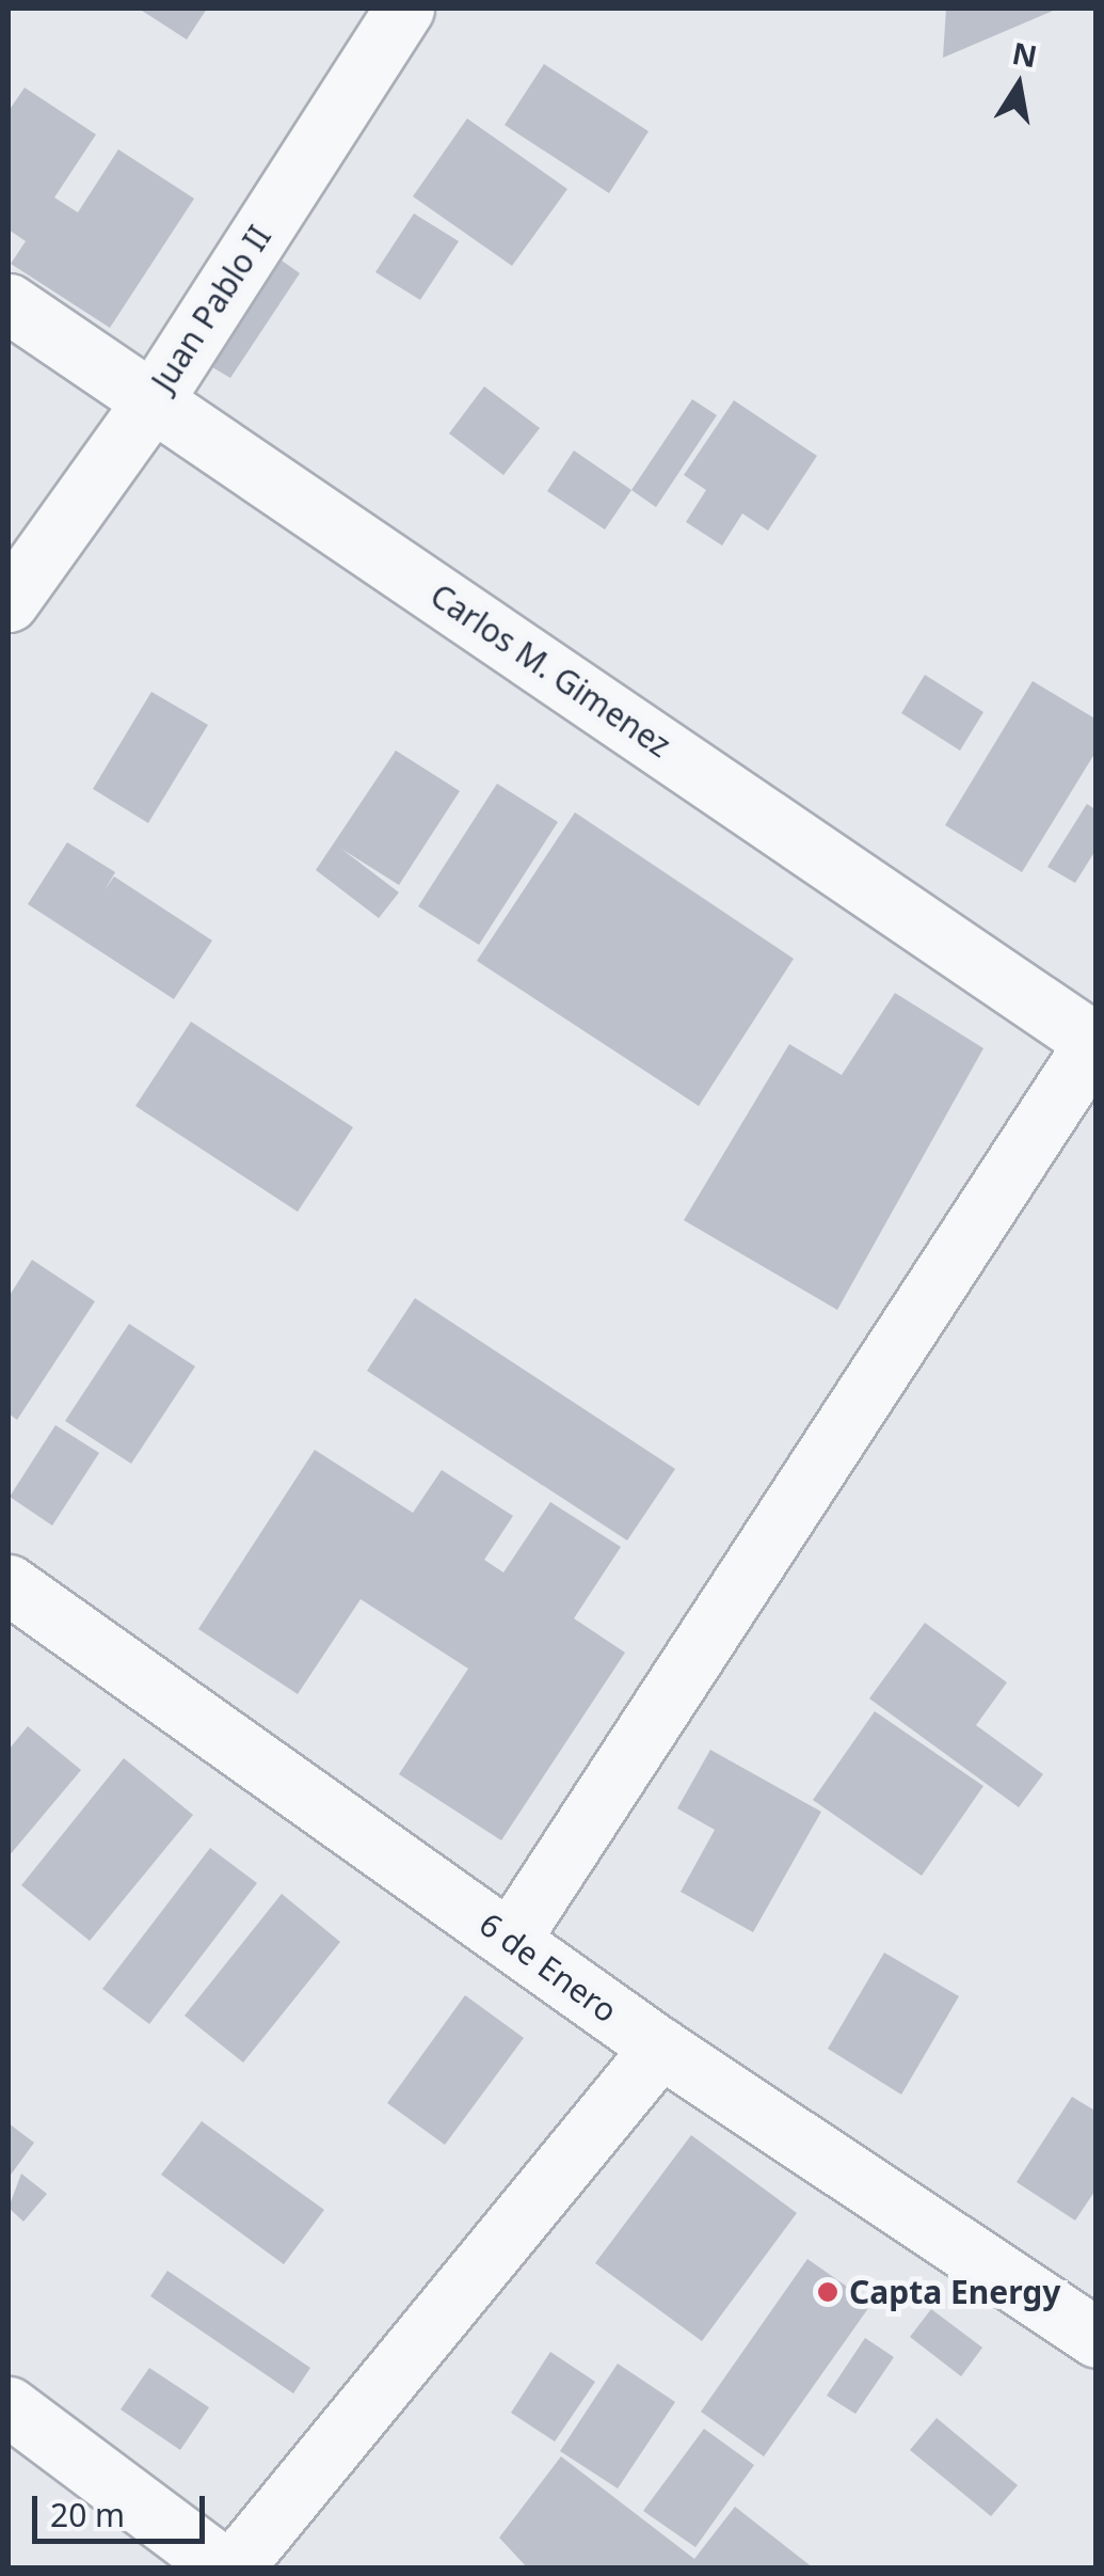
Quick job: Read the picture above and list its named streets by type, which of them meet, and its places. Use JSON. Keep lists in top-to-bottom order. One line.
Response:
{"streets":{"street":["Juan Pablo II","Carlos M. Gimenez","6 de Enero"]},"crossings":[["Juan Pablo II","Carlos M. Gimenez"]],"places":["Capta Energy"],"scale_bar":"20 m","north":"top"}
